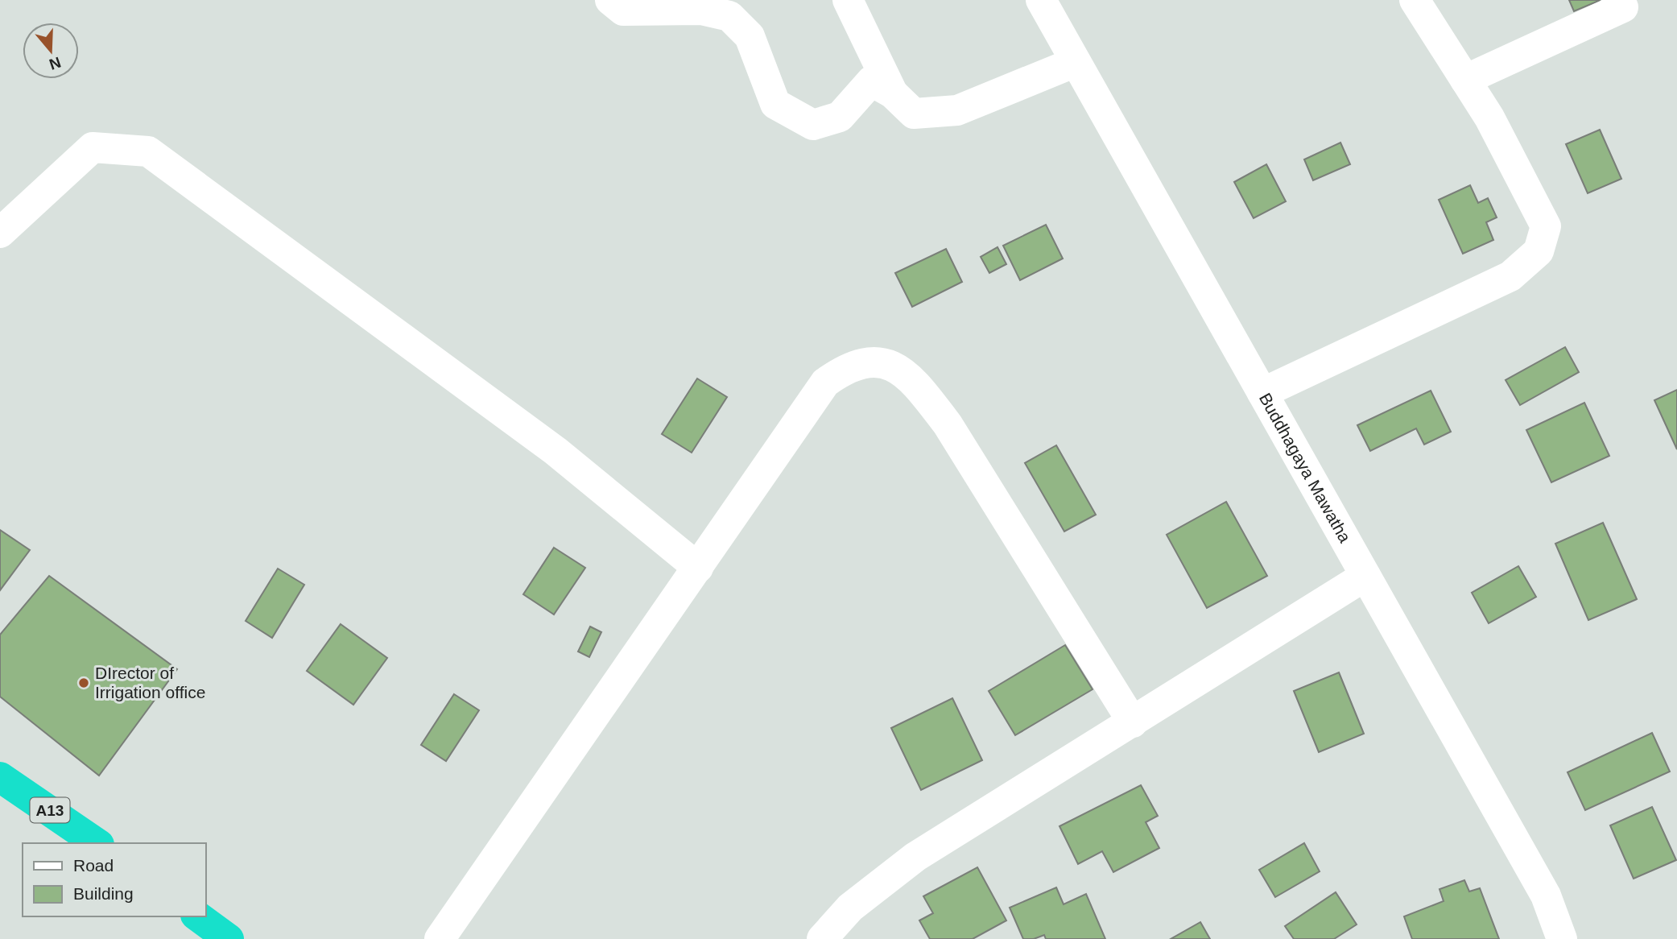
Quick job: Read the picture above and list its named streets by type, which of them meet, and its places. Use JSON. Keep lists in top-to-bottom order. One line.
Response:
{"streets":{"highway":["A13"],"street":["Buddhagaya Mawatha"]},"places":["DIrector of Irrigation office"],"legend":["Road","Building"],"north":"bottom"}
